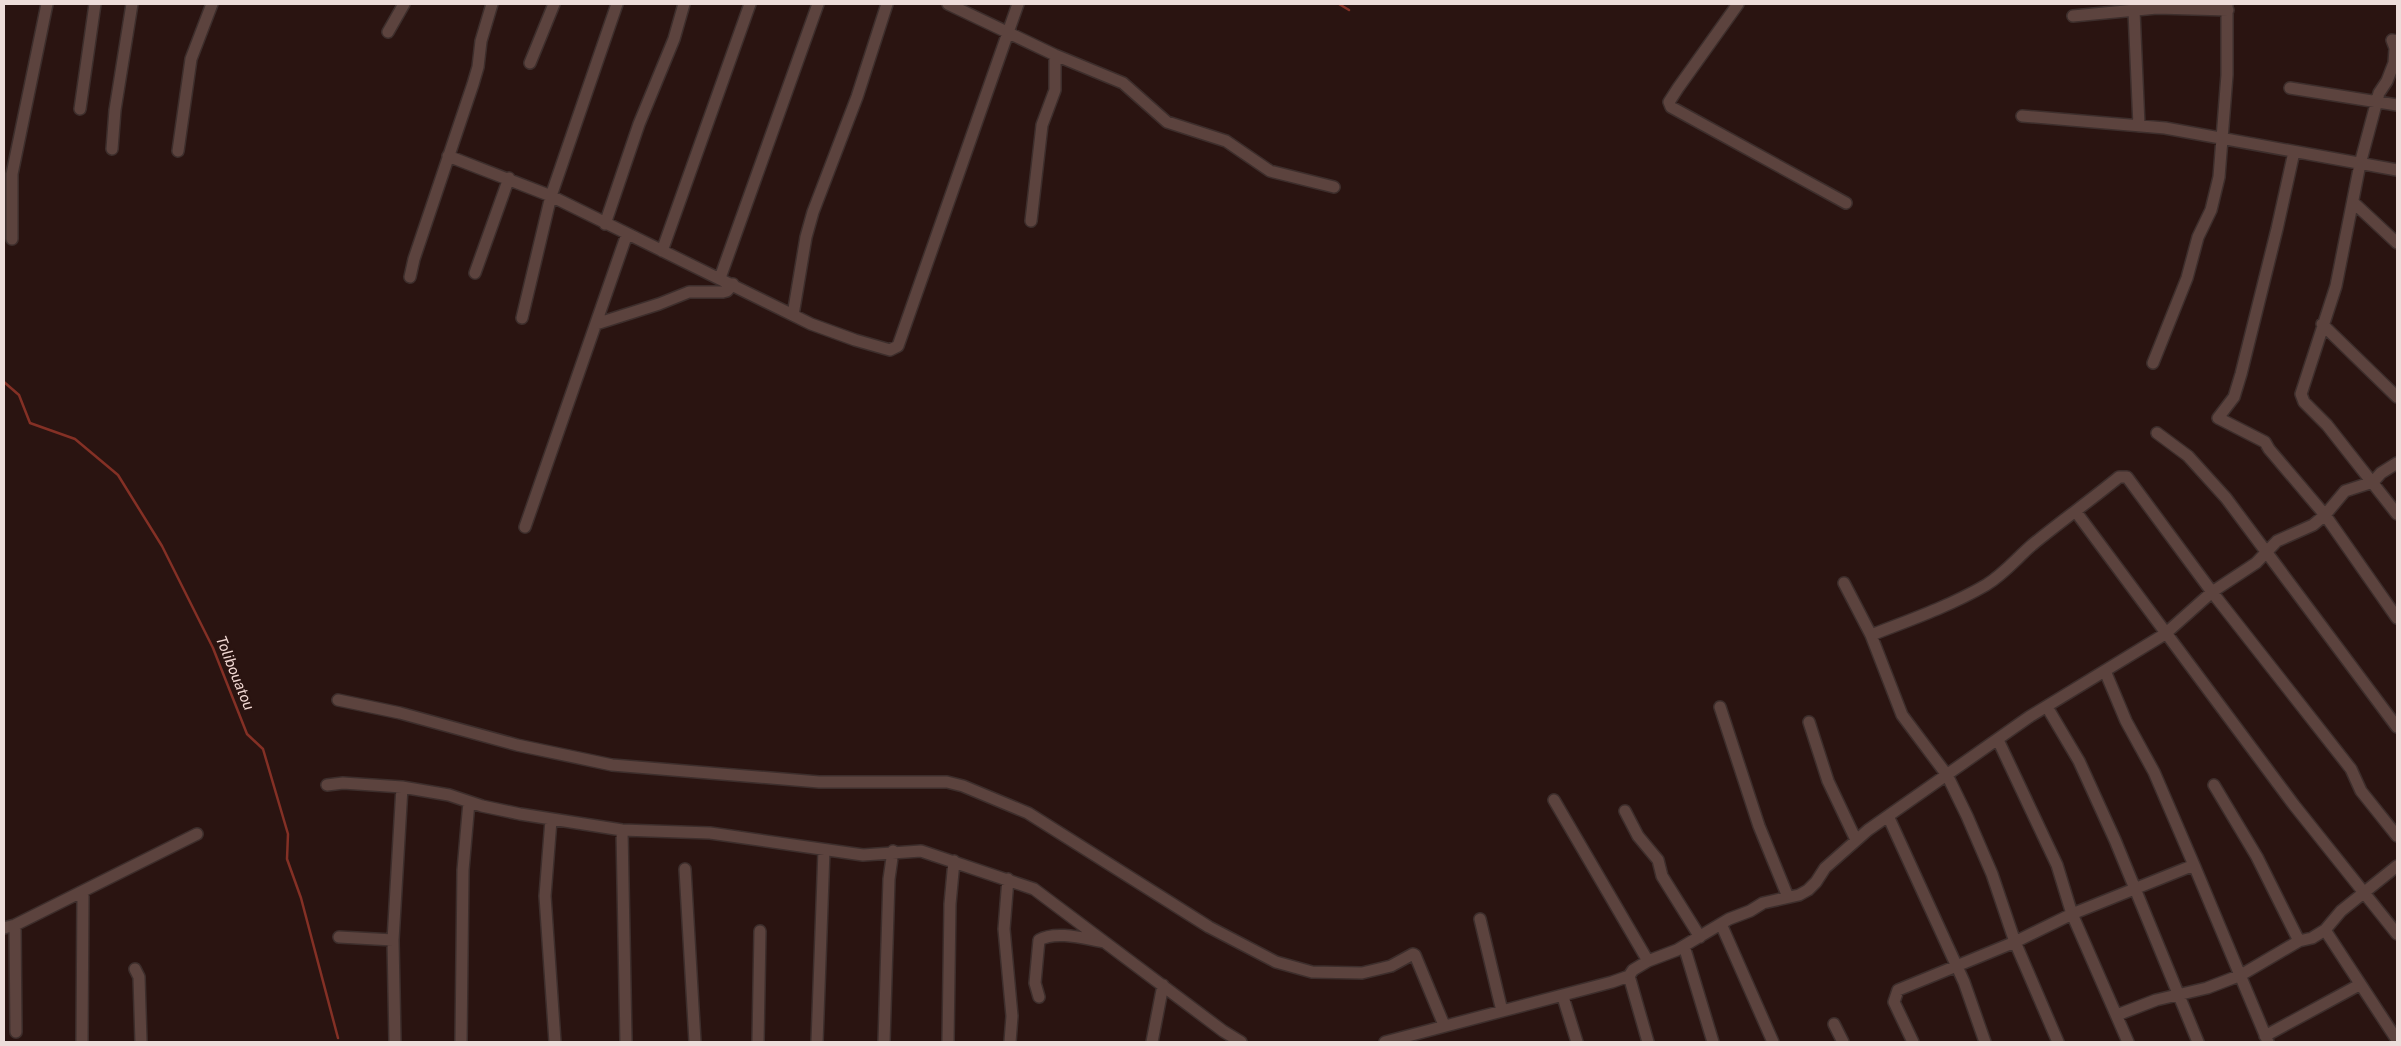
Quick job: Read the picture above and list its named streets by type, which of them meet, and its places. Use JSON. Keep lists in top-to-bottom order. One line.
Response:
{"water":["Tolibouatou"]}
